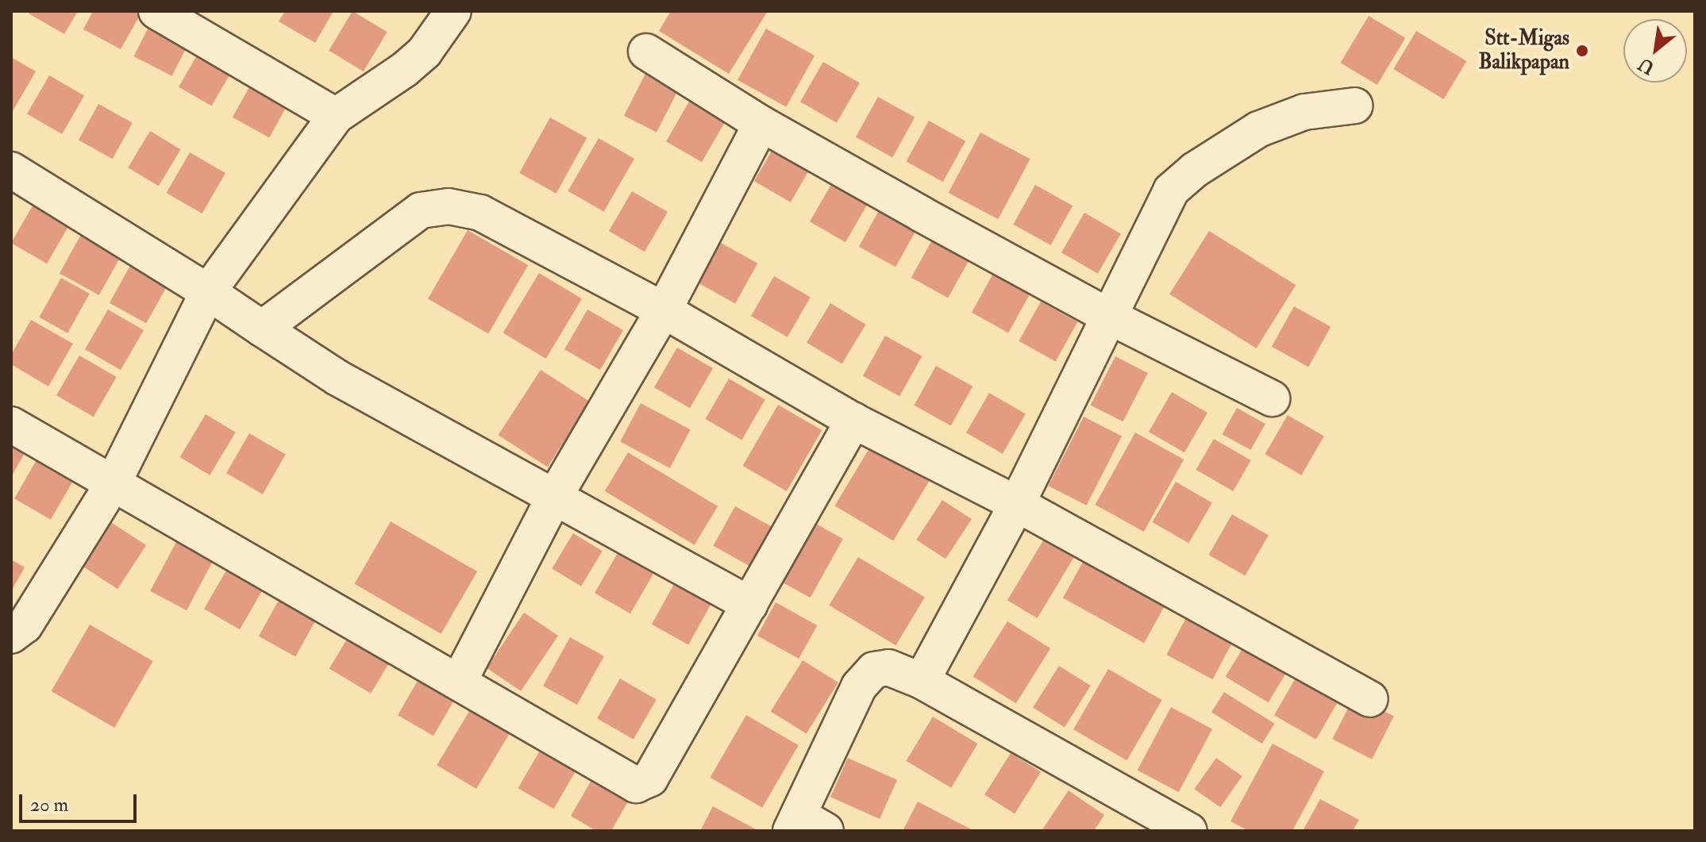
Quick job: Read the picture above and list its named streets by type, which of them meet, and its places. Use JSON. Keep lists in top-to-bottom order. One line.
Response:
{"places":["Stt-Migas Balikpapan"],"scale_bar":"20 m","north":"bottom left"}
